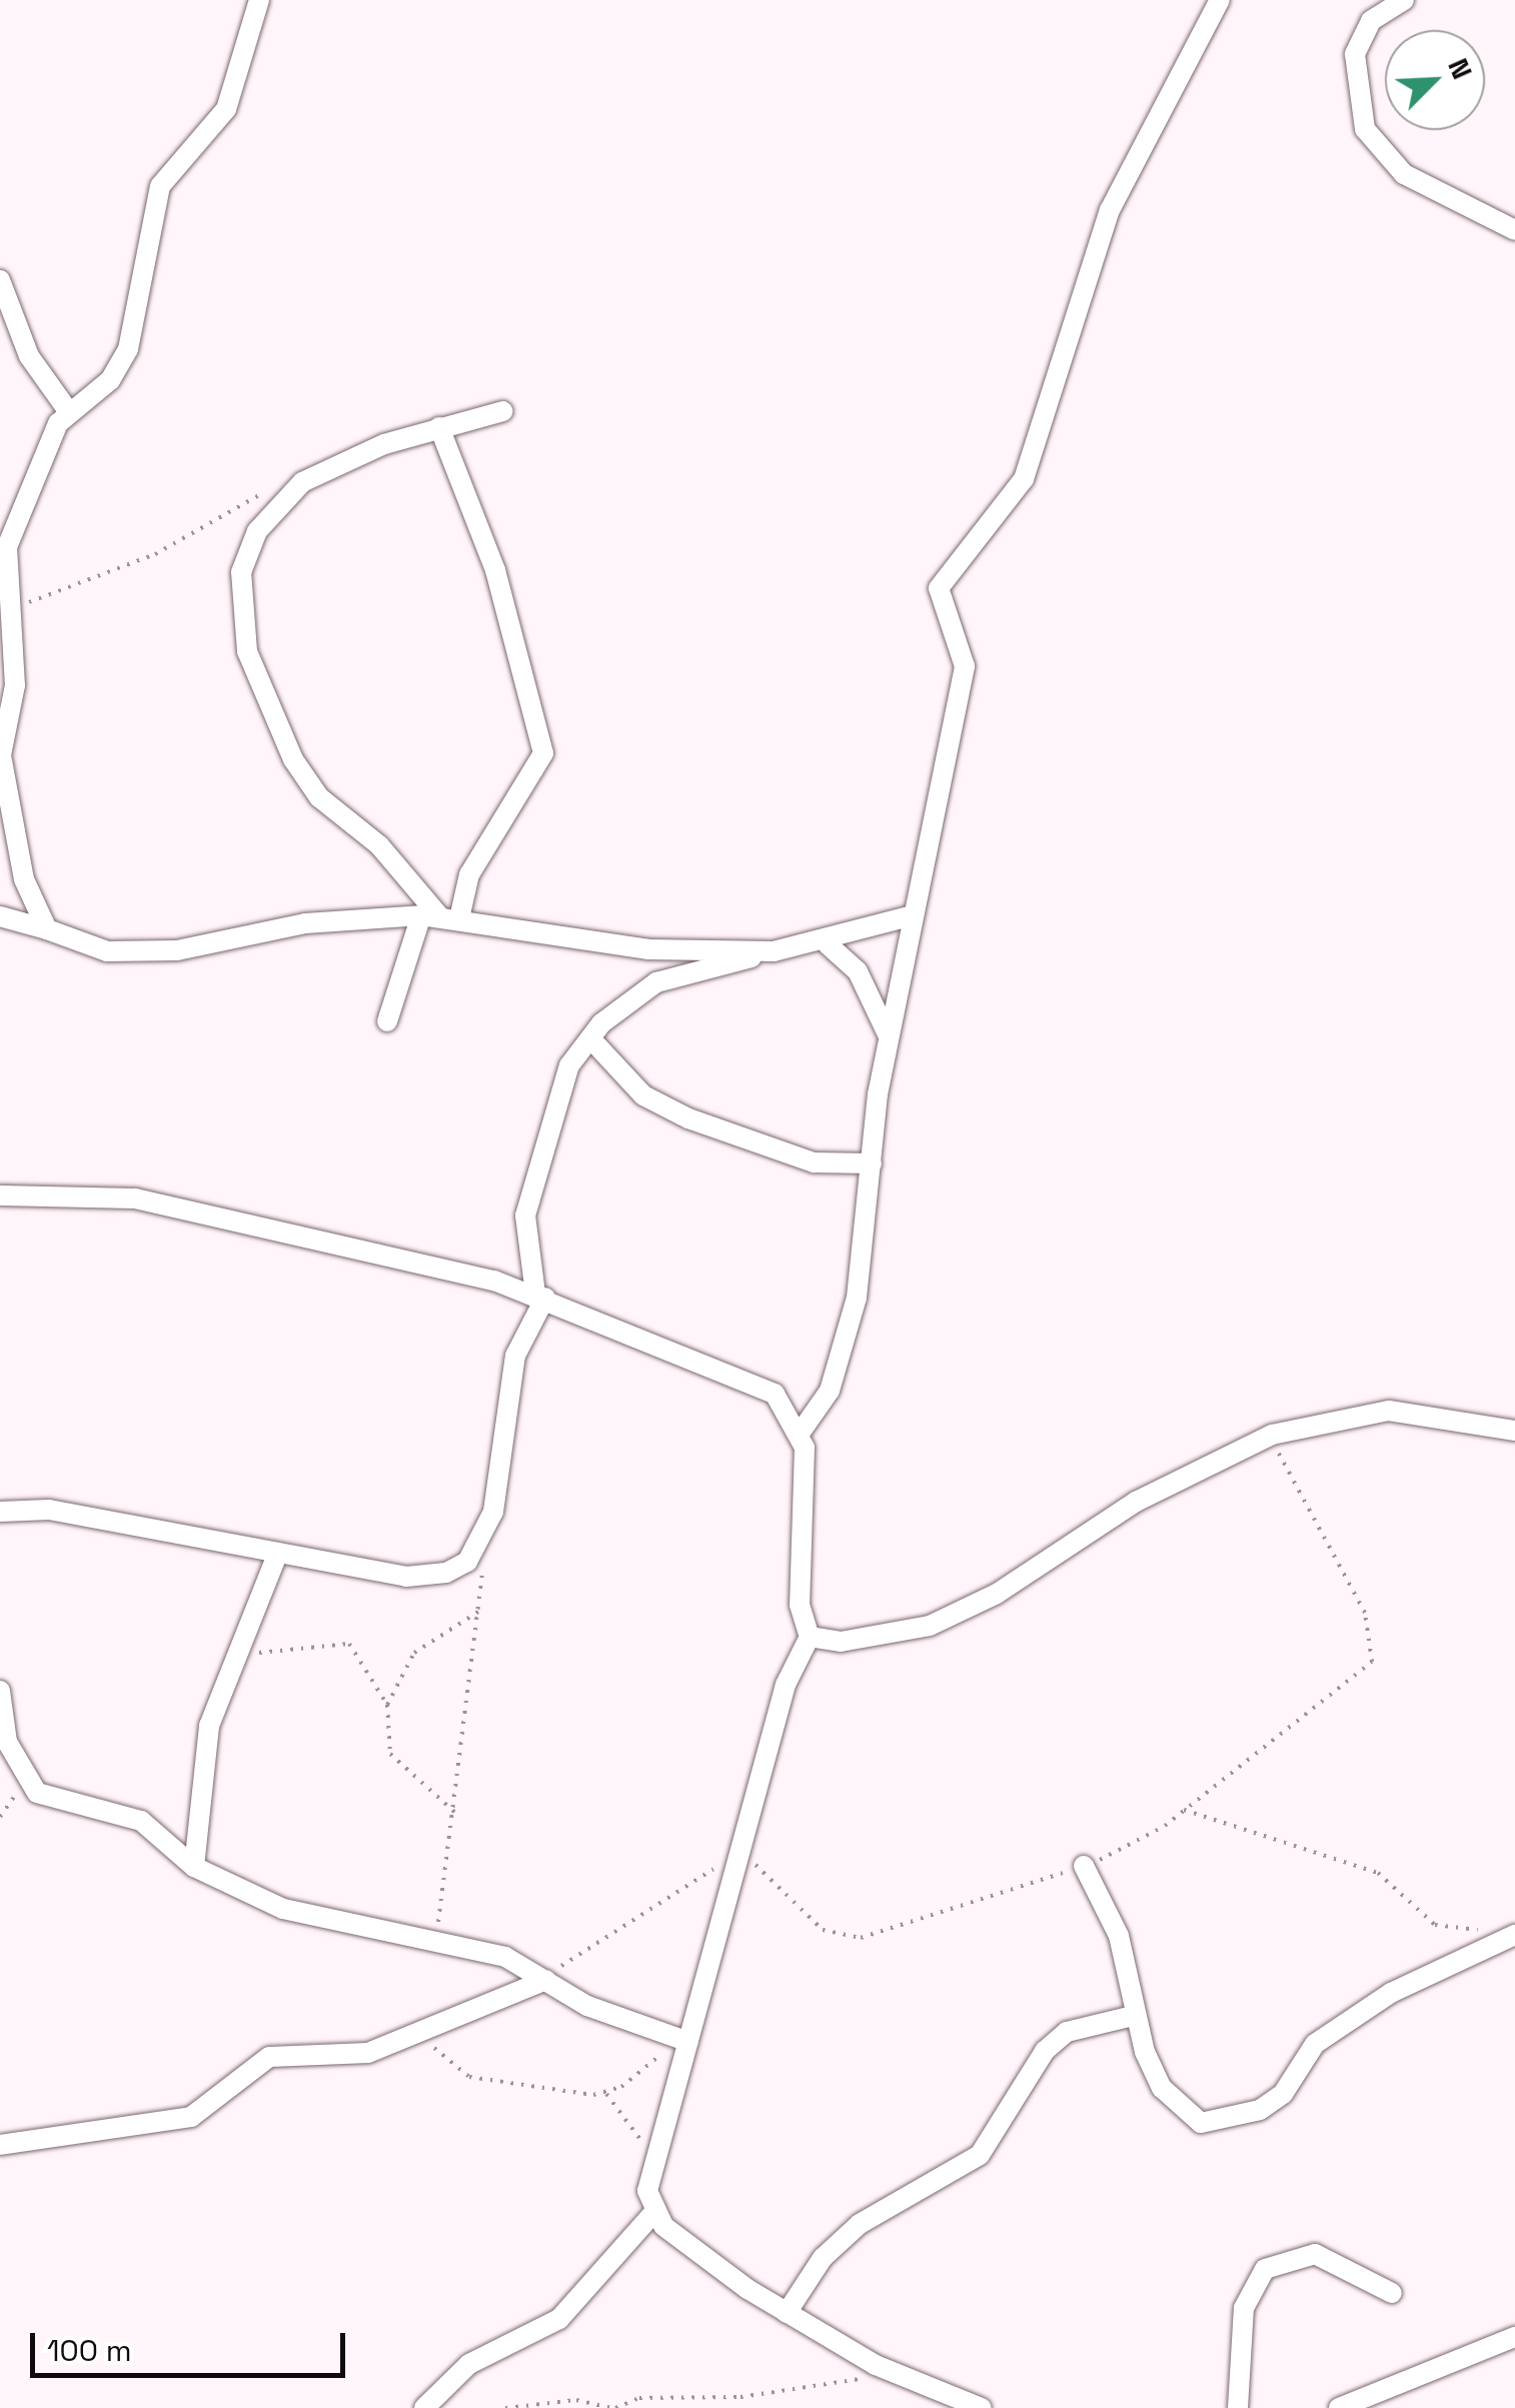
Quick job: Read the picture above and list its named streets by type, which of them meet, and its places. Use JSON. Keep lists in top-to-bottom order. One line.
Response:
{"scale_bar":"100 m","north":"top right"}
